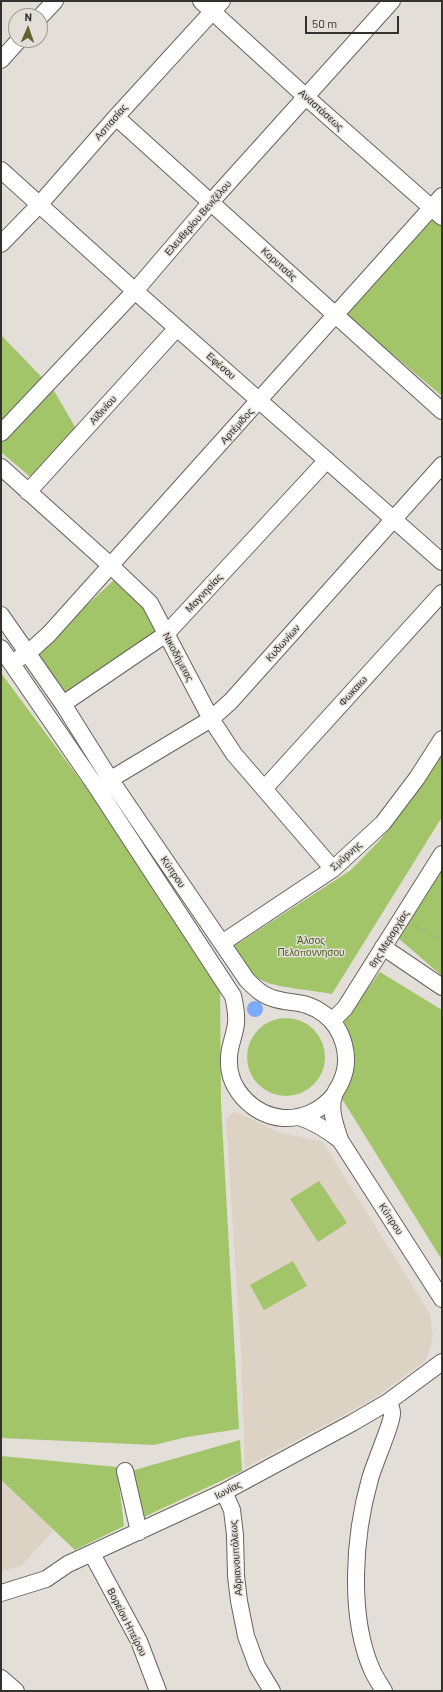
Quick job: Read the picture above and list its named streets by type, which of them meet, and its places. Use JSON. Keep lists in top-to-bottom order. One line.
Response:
{"streets":{"street":["Αναστάσεως","Ασπασίας","Ελευθερίου Βενιζέλου","Κορυτσάς","Εφέσου","Αϊδινίου","Αρτέμιδος","Μαγνησίας","Κυδωνίων","Νικοδήμειας","Φωκαιω","Σμύρνης","Κύπρου","8ης Μεραρχίας","Ιωνίας","Αδριανουπόλεως","Βορείου Ηπείρου"]},"crossings":[["Αναστάσεως","Ασπασίας"],["Αναστάσεως","Ελευθερίου Βενιζέλου"],["Αναστάσεως","Αρτέμιδος"],["Ασπασίας","Κορυτσάς"],["Ασπασίας","Εφέσου"],["Ελευθερίου Βενιζέλου","Κορυτσάς"],["Ελευθερίου Βενιζέλου","Εφέσου"],["Κορυτσάς","Αρτέμιδος"],["Εφέσου","Αϊδινίου"],["Εφέσου","Αρτέμιδος"],["Εφέσου","Μαγνησίας"],["Εφέσου","Κυδωνίων"],["Αϊδινίου","Νικοδήμειας"],["Αρτέμιδος","Νικοδήμειας"],["Αρτέμιδος","Κύπρου"],["Μαγνησίας","Νικοδήμειας"],["Μαγνησίας","Κύπρου"],["Κυδωνίων","Νικοδήμειας"],["Κυδωνίων","Κύπρου"],["Νικοδήμειας","Φωκαιω"],["Νικοδήμειας","Σμύρνης"],["Σμύρνης","Κύπρου"],["Κύπρου","8ης Μεραρχίας"],["Ιωνίας","Αδριανουπόλεως"],["Ιωνίας","Βορείου Ηπείρου"]],"parks":["Άλσος Πελοποννήσου"],"scale_bar":"50 m","north":"top"}
